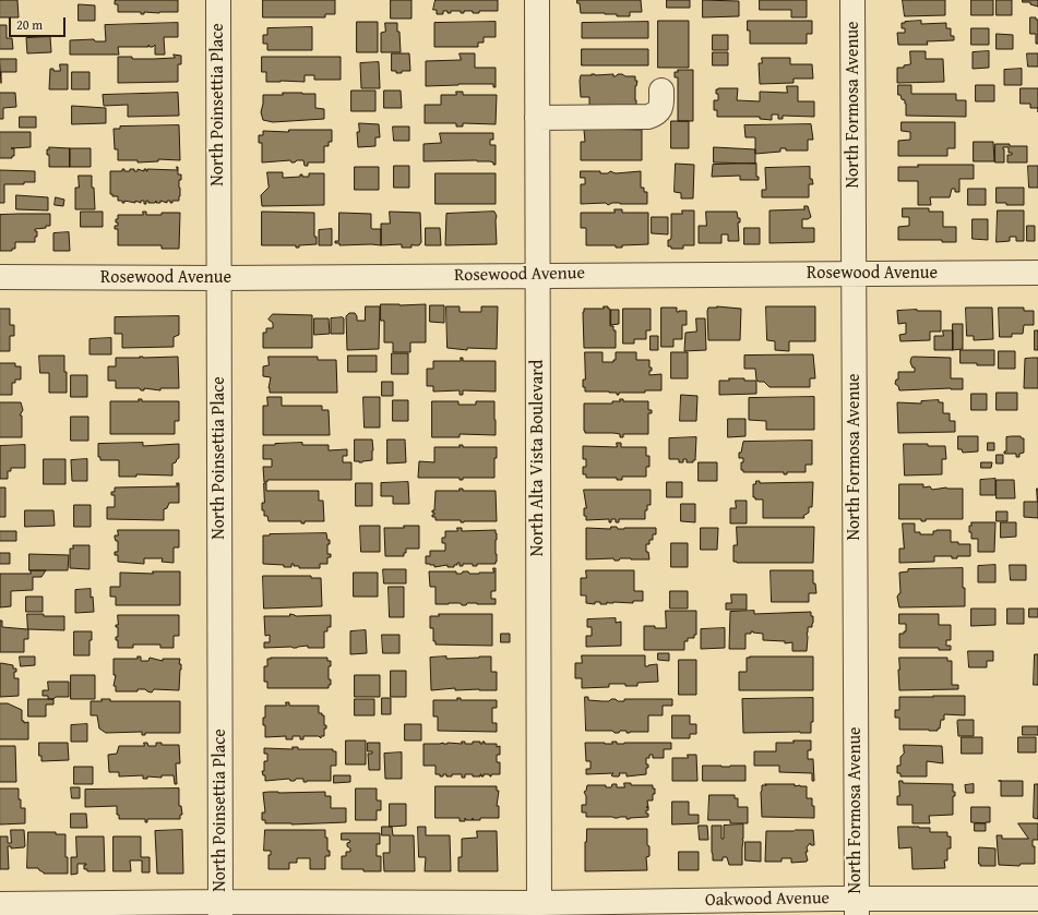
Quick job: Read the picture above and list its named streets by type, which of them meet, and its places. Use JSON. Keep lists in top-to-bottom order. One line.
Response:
{"streets":{"street":["North Poinsettia Place","North Formosa Avenue","Rosewood Avenue","North Alta Vista Boulevard","Oakwood Avenue"]},"crossings":[["North Poinsettia Place","Rosewood Avenue"],["North Poinsettia Place","Oakwood Avenue"],["North Formosa Avenue","Rosewood Avenue"],["North Formosa Avenue","Oakwood Avenue"],["Rosewood Avenue","North Alta Vista Boulevard"],["North Alta Vista Boulevard","Oakwood Avenue"]],"scale_bar":"20 m"}
